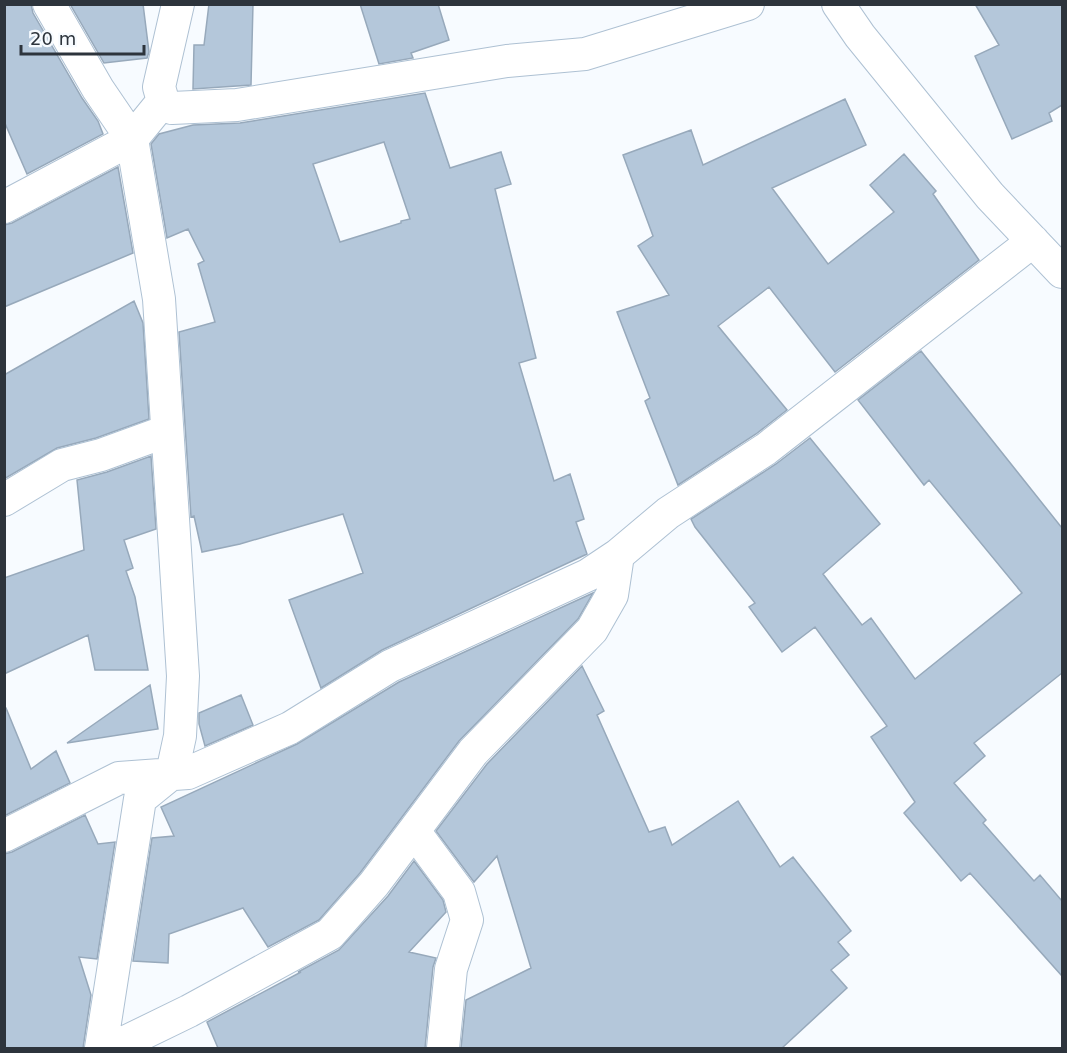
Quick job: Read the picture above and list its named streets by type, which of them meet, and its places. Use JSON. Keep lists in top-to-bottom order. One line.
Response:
{"scale_bar":"20 m"}
